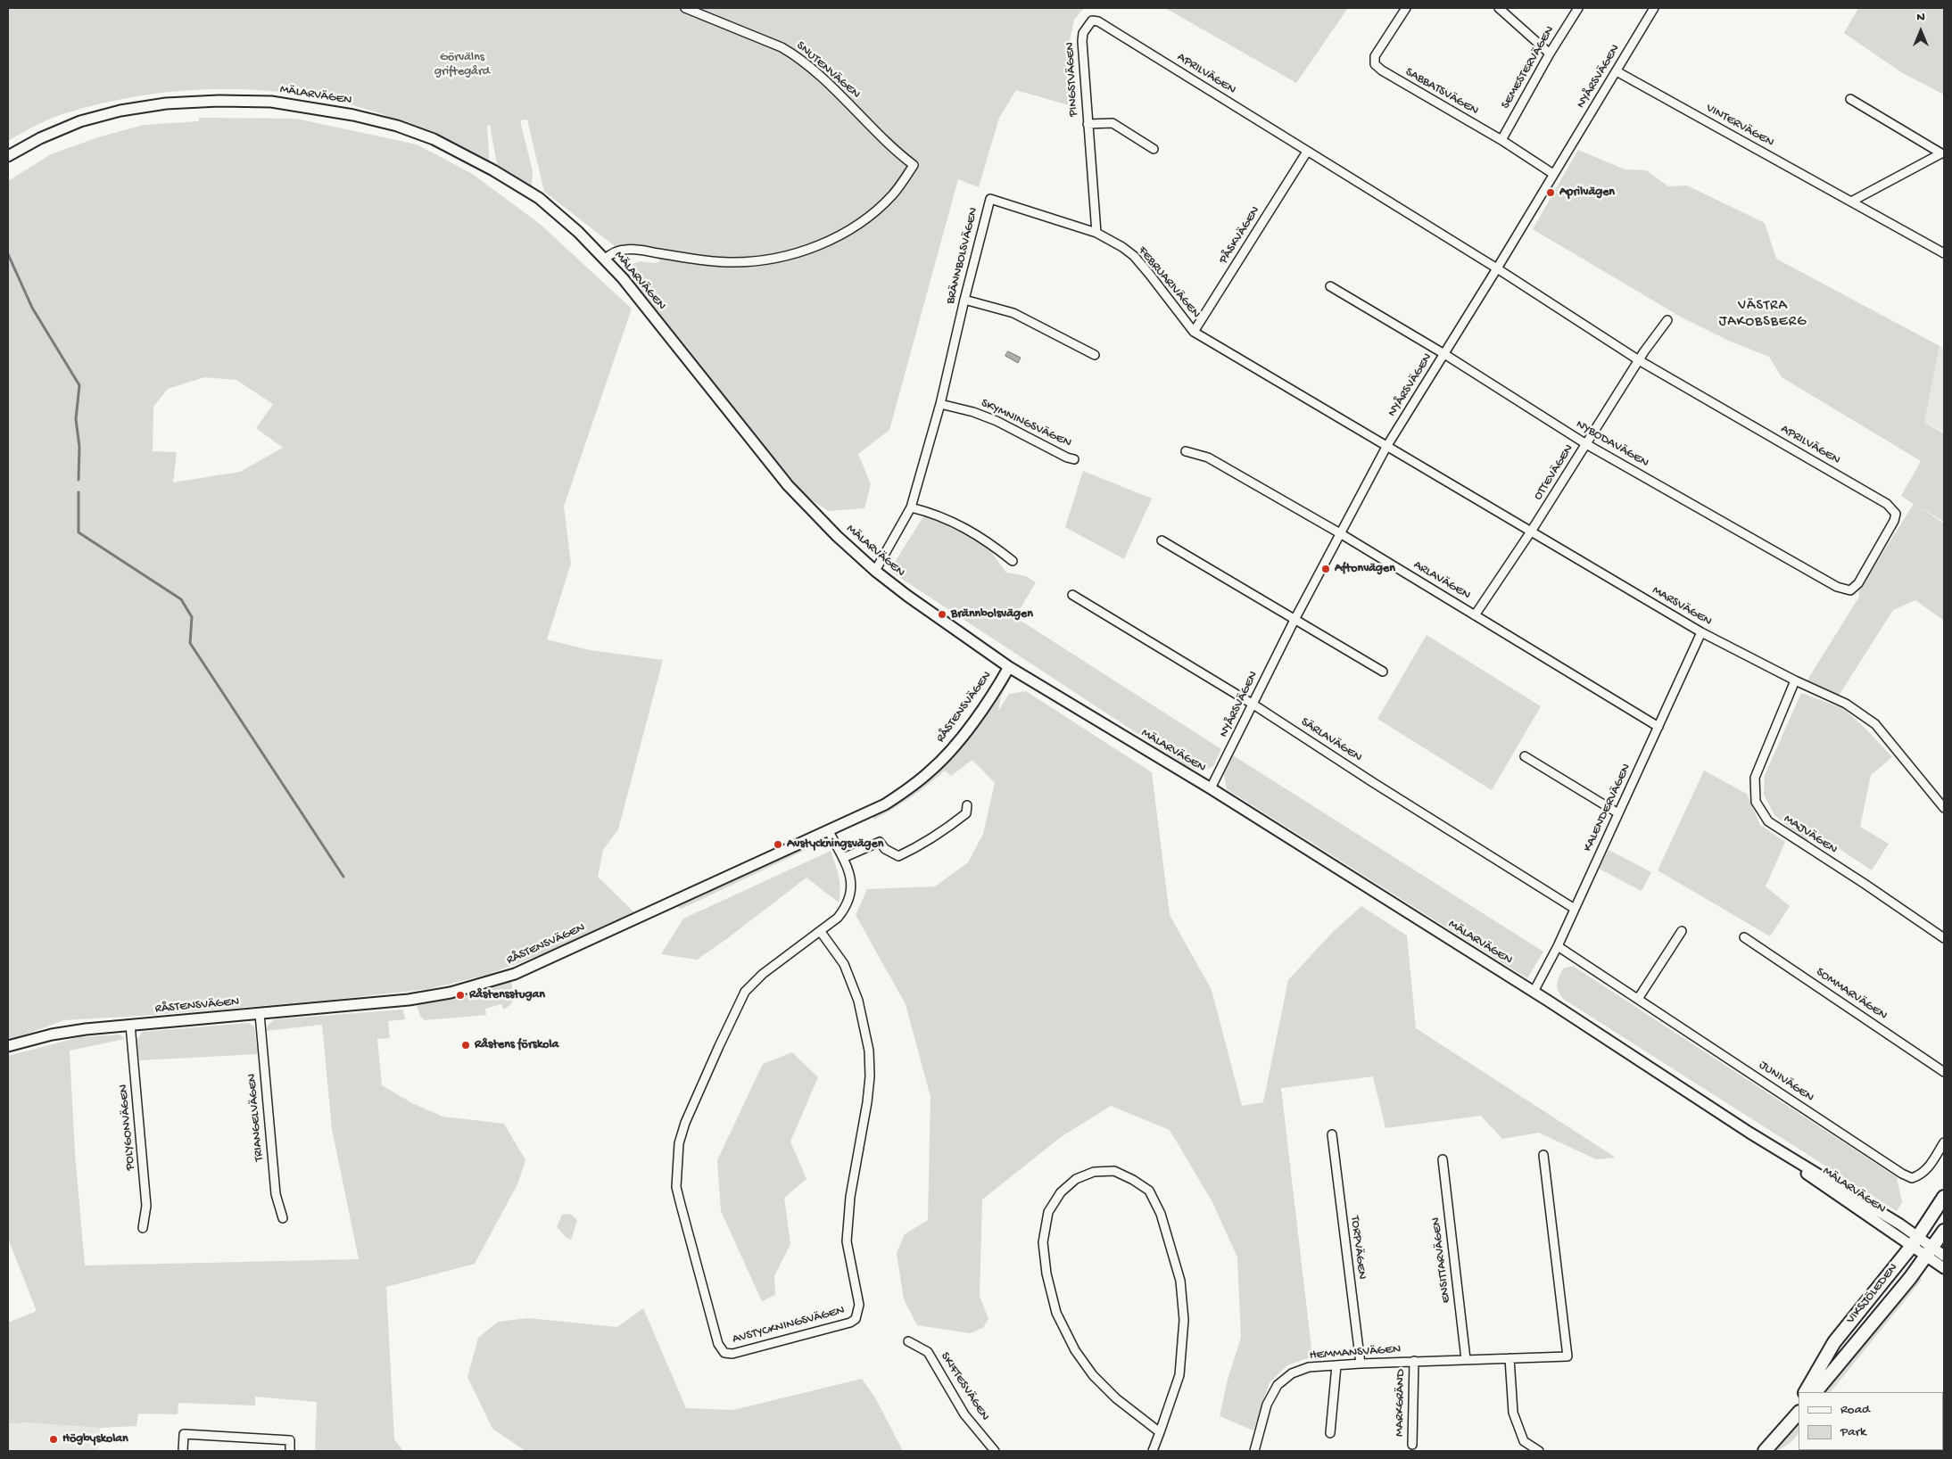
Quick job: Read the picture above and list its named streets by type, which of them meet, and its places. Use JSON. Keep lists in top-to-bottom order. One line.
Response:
{"streets":{"main road":["VIKSJÖLEDEN"],"street":["SEMESTERVÄGEN","SNUTENVÄGEN","APRILVÄGEN","NYÅRSVÄGEN","PINGSTVÄGEN","SABBATSVÄGEN","MÄLARVÄGEN","VINTERVÄGEN","PÅSKVÄGEN","BRÄNNBOLSVÄGEN","FEBRUARIVÄGEN","SKYMNINGSVÄGEN","NYBODAVÄGEN","OTTEVÄGEN","ARLAVÄGEN","MARSVÄGEN","RÅSTENSVÄGEN","SÄRLAVÄGEN","KALENDERVÄGEN","MAJVÄGEN","SOMMARVÄGEN","JUNIVÄGEN","TRIANGELVÄGEN","POLYGONVÄGEN","TORPVÄGEN","ENSITTARVÄGEN","AVSTYCKNINGSVÄGEN","HEMMANSVÄGEN","SKIFTESVÄGEN","MARKGRÄND"]},"crossings":[["SEMESTERVÄGEN","SABBATSVÄGEN"],["SNUTENVÄGEN","MÄLARVÄGEN"],["APRILVÄGEN","NYÅRSVÄGEN"],["APRILVÄGEN","PINGSTVÄGEN"],["APRILVÄGEN","PÅSKVÄGEN"],["APRILVÄGEN","NYBODAVÄGEN"],["APRILVÄGEN","OTTEVÄGEN"],["NYÅRSVÄGEN","SABBATSVÄGEN"],["NYÅRSVÄGEN","MÄLARVÄGEN"],["NYÅRSVÄGEN","VINTERVÄGEN"],["NYÅRSVÄGEN","FEBRUARIVÄGEN"],["NYÅRSVÄGEN","NYBODAVÄGEN"],["NYÅRSVÄGEN","ARLAVÄGEN"],["NYÅRSVÄGEN","MARSVÄGEN"],["NYÅRSVÄGEN","SÄRLAVÄGEN"],["PINGSTVÄGEN","FEBRUARIVÄGEN"],["MÄLARVÄGEN","BRÄNNBOLSVÄGEN"],["MÄLARVÄGEN","RÅSTENSVÄGEN"],["MÄLARVÄGEN","KALENDERVÄGEN"],["MÄLARVÄGEN","VIKSJÖLEDEN"],["PÅSKVÄGEN","FEBRUARIVÄGEN"],["BRÄNNBOLSVÄGEN","FEBRUARIVÄGEN"],["BRÄNNBOLSVÄGEN","SKYMNINGSVÄGEN"],["FEBRUARIVÄGEN","MARSVÄGEN"],["NYBODAVÄGEN","OTTEVÄGEN"],["OTTEVÄGEN","ARLAVÄGEN"],["OTTEVÄGEN","MARSVÄGEN"],["ARLAVÄGEN","KALENDERVÄGEN"],["MARSVÄGEN","KALENDERVÄGEN"],["MARSVÄGEN","MAJVÄGEN"],["RÅSTENSVÄGEN","TRIANGELVÄGEN"],["RÅSTENSVÄGEN","POLYGONVÄGEN"],["RÅSTENSVÄGEN","AVSTYCKNINGSVÄGEN"],["SÄRLAVÄGEN","KALENDERVÄGEN"],["KALENDERVÄGEN","JUNIVÄGEN"],["TORPVÄGEN","HEMMANSVÄGEN"],["ENSITTARVÄGEN","HEMMANSVÄGEN"],["HEMMANSVÄGEN","MARKGRÄND"]],"districts":["VÄSTRA JAKOBSBERG"],"parks":["Görvälns griftegård"],"places":["Aprilvägen","Aftonvägen","Brännbolsvägen","Avstyckningsvägen","Råstensstugan","Råstens förskola","Högbyskolan"],"legend":["Road","Park"],"north":"top"}
